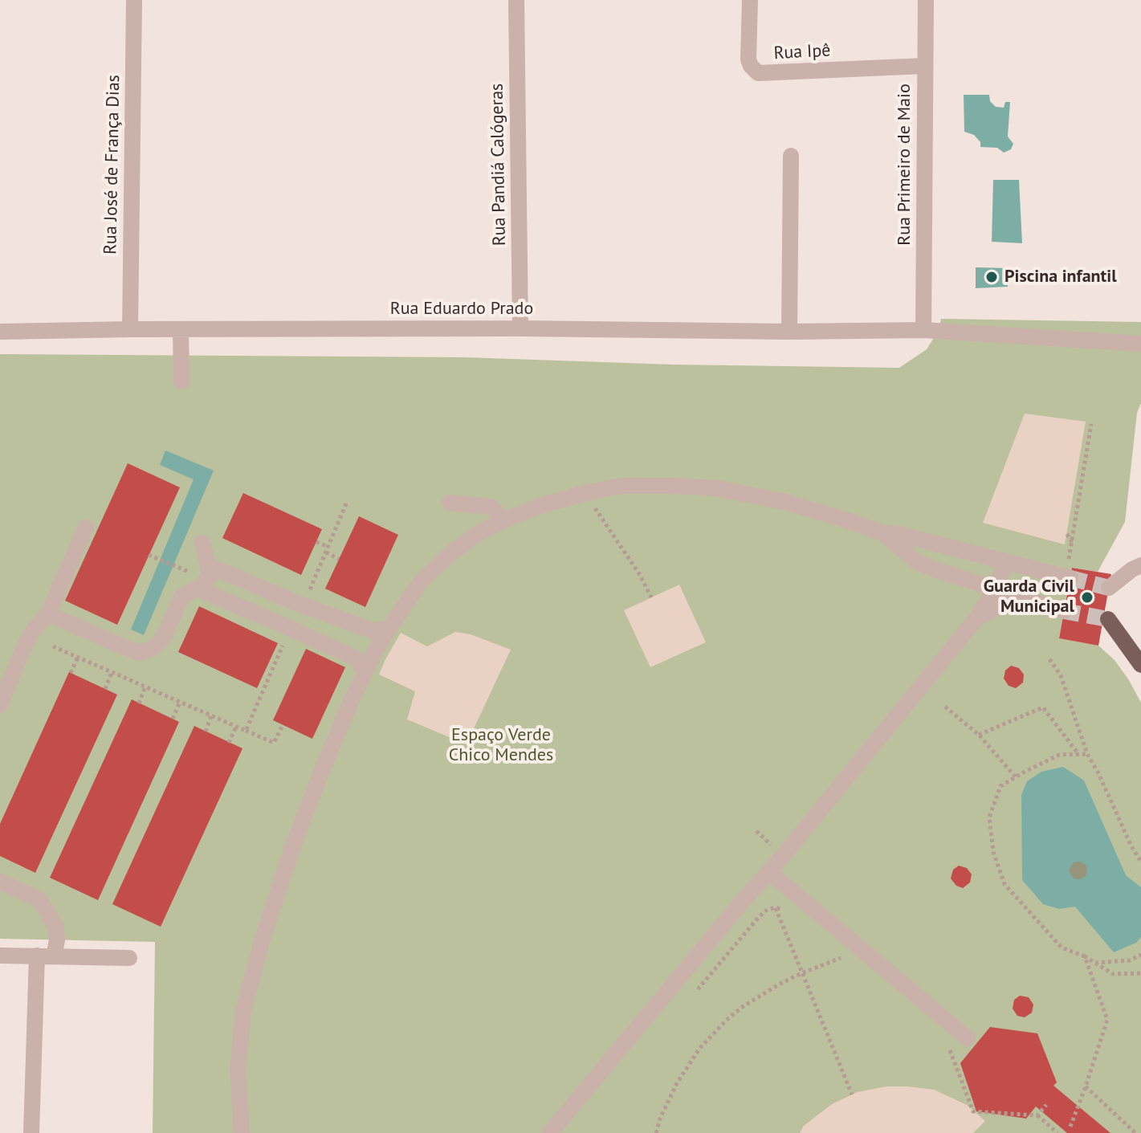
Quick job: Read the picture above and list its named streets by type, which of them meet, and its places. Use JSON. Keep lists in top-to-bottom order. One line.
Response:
{"streets":{"street":["Rua Ipê","Rua José de França Dias","Rua Pandiá Calógeras","Rua Primeiro de Maio","Rua Eduardo Prado"]},"crossings":[["Rua Ipê","Rua Primeiro de Maio"],["Rua José de França Dias","Rua Eduardo Prado"],["Rua Pandiá Calógeras","Rua Eduardo Prado"],["Rua Primeiro de Maio","Rua Eduardo Prado"]],"parks":["Espaço Verde Chico Mendes"],"places":["Piscina infantil","Guarda Civil Municipal"]}
